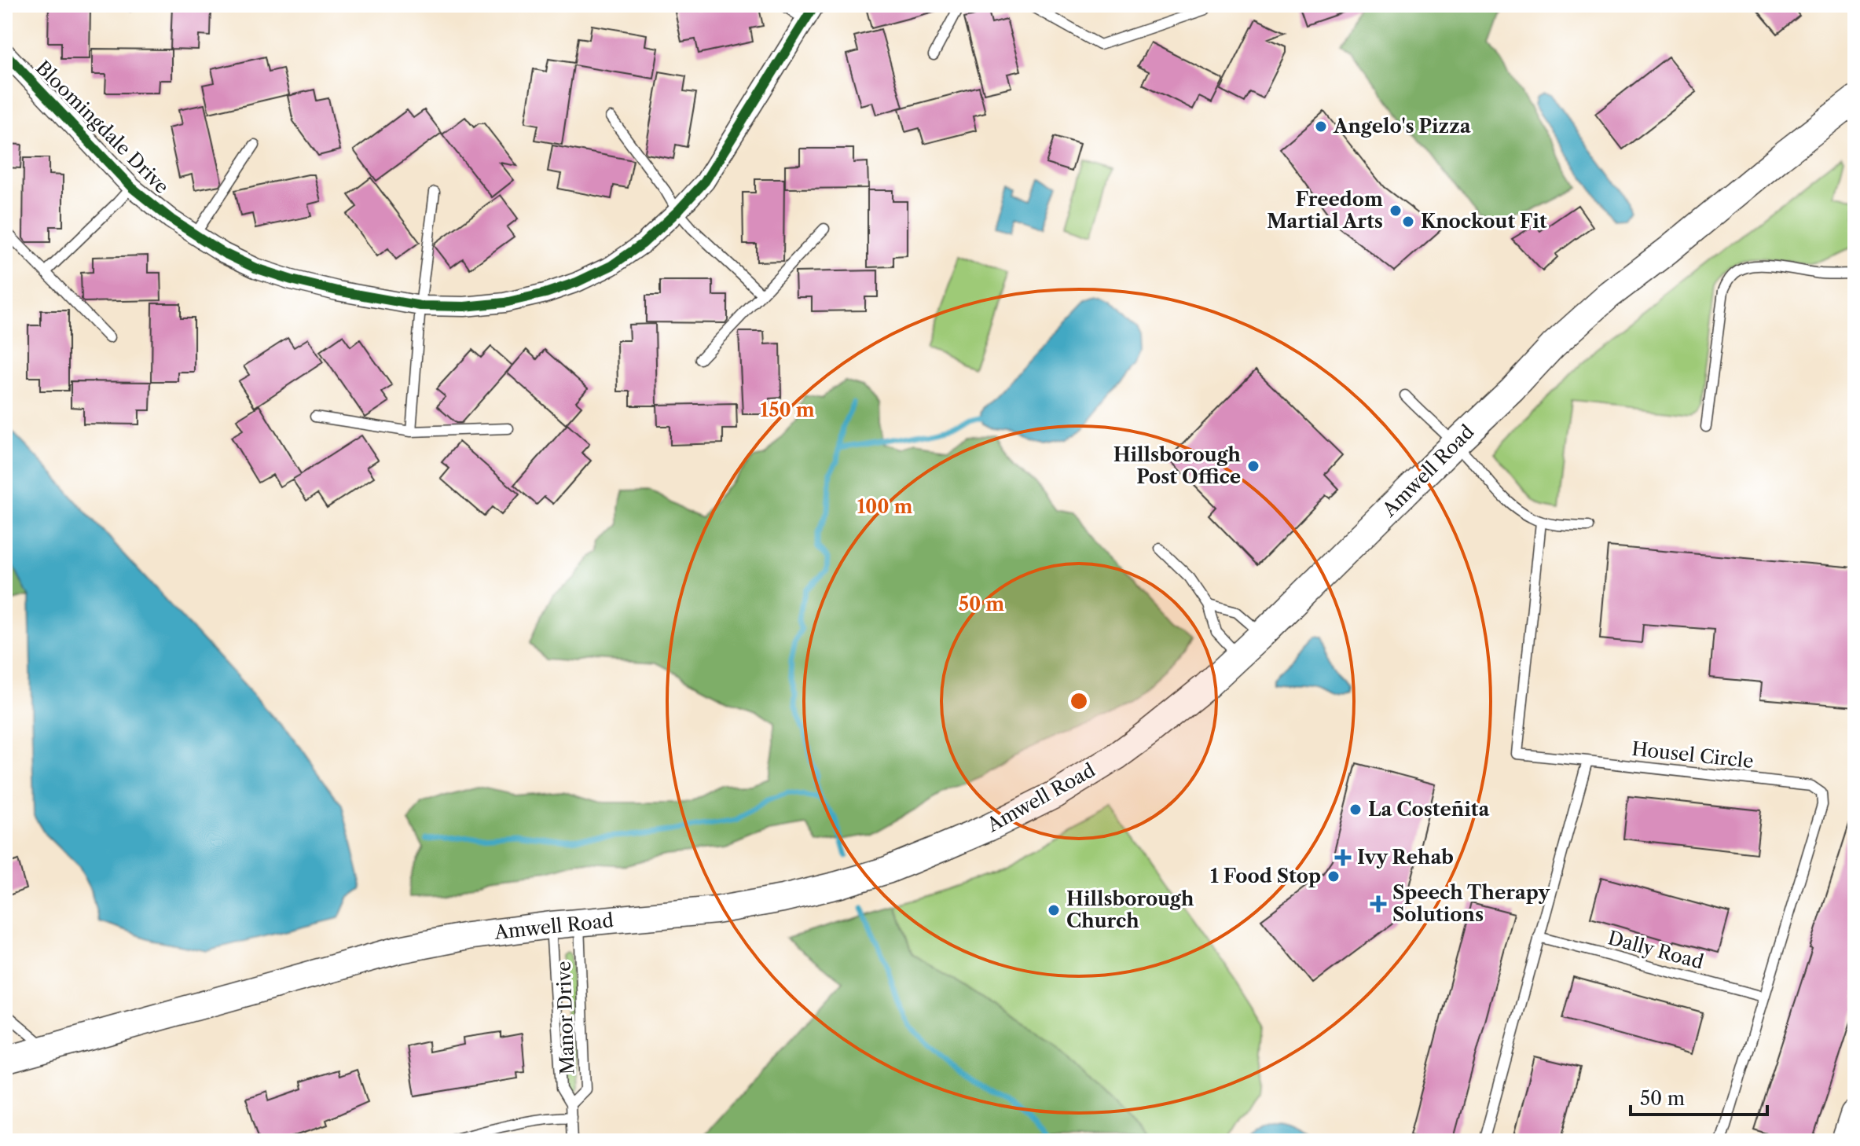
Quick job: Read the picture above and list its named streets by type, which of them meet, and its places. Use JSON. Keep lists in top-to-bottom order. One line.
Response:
{"streets":{"main road":["Amwell Road"],"street":["Bloomingdale Drive"],"lane":["Housel Circle","Dally Road","Manor Drive"]},"crossings":[["Amwell Road","Manor Drive"],["Housel Circle","Dally Road"]],"places":{"other":["Angelo's Pizza","Freedom Martial Arts","Knockout Fit","Hillsborough Post Office","La Costeñita","1 Food Stop","Hillsborough Church"],"health":["Ivy Rehab","Speech Therapy Solutions"]},"scale_bar":"50 m","rings":["150 m","100 m","50 m"]}
